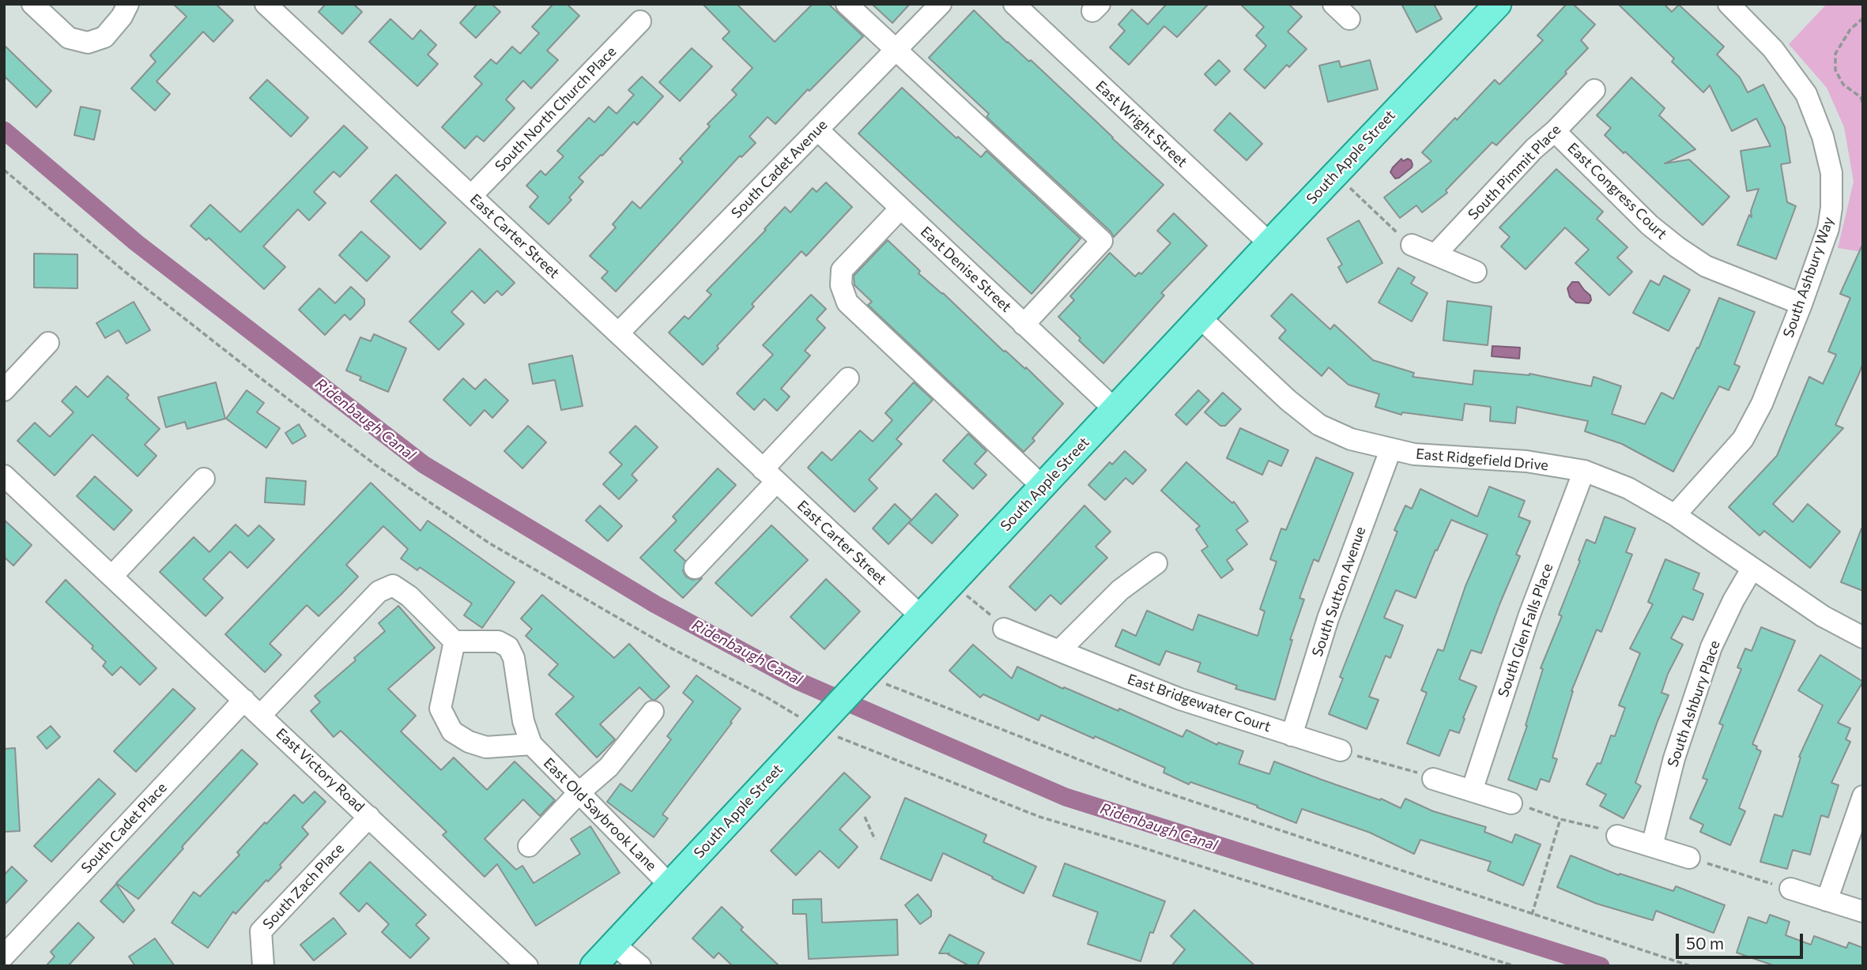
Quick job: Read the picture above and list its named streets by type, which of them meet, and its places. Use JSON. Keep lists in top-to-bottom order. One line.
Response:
{"streets":{"main road":["South Apple Street"],"street":["South North Church Place","East Wright Street","South Cadet Avenue","South Pimmit Place","East Congress Court","East Carter Street","East Denise Street","South Ashbury Way","East Ridgefield Drive","South Sutton Avenue","South Glen Falls Place","East Bridgewater Court","South Ashbury Place","East Victory Road","East Old Saybrook Lane","South Cadet Place","South Zach Place"]},"crossings":[["South North Church Place","East Carter Street"],["East Wright Street","South Apple Street"],["South Apple Street","East Carter Street"],["South Apple Street","East Denise Street"],["South Apple Street","East Ridgefield Drive"],["South Apple Street","East Old Saybrook Lane"],["South Cadet Avenue","East Carter Street"],["South Cadet Avenue","East Denise Street"],["South Pimmit Place","East Congress Court"],["East Congress Court","South Ashbury Way"],["South Ashbury Way","East Ridgefield Drive"],["East Ridgefield Drive","South Sutton Avenue"],["East Ridgefield Drive","South Glen Falls Place"],["East Ridgefield Drive","South Ashbury Place"],["South Sutton Avenue","East Bridgewater Court"],["East Victory Road","South Cadet Place"],["East Victory Road","South Zach Place"]],"water":["Ridenbaugh Canal"],"scale_bar":"50 m"}
